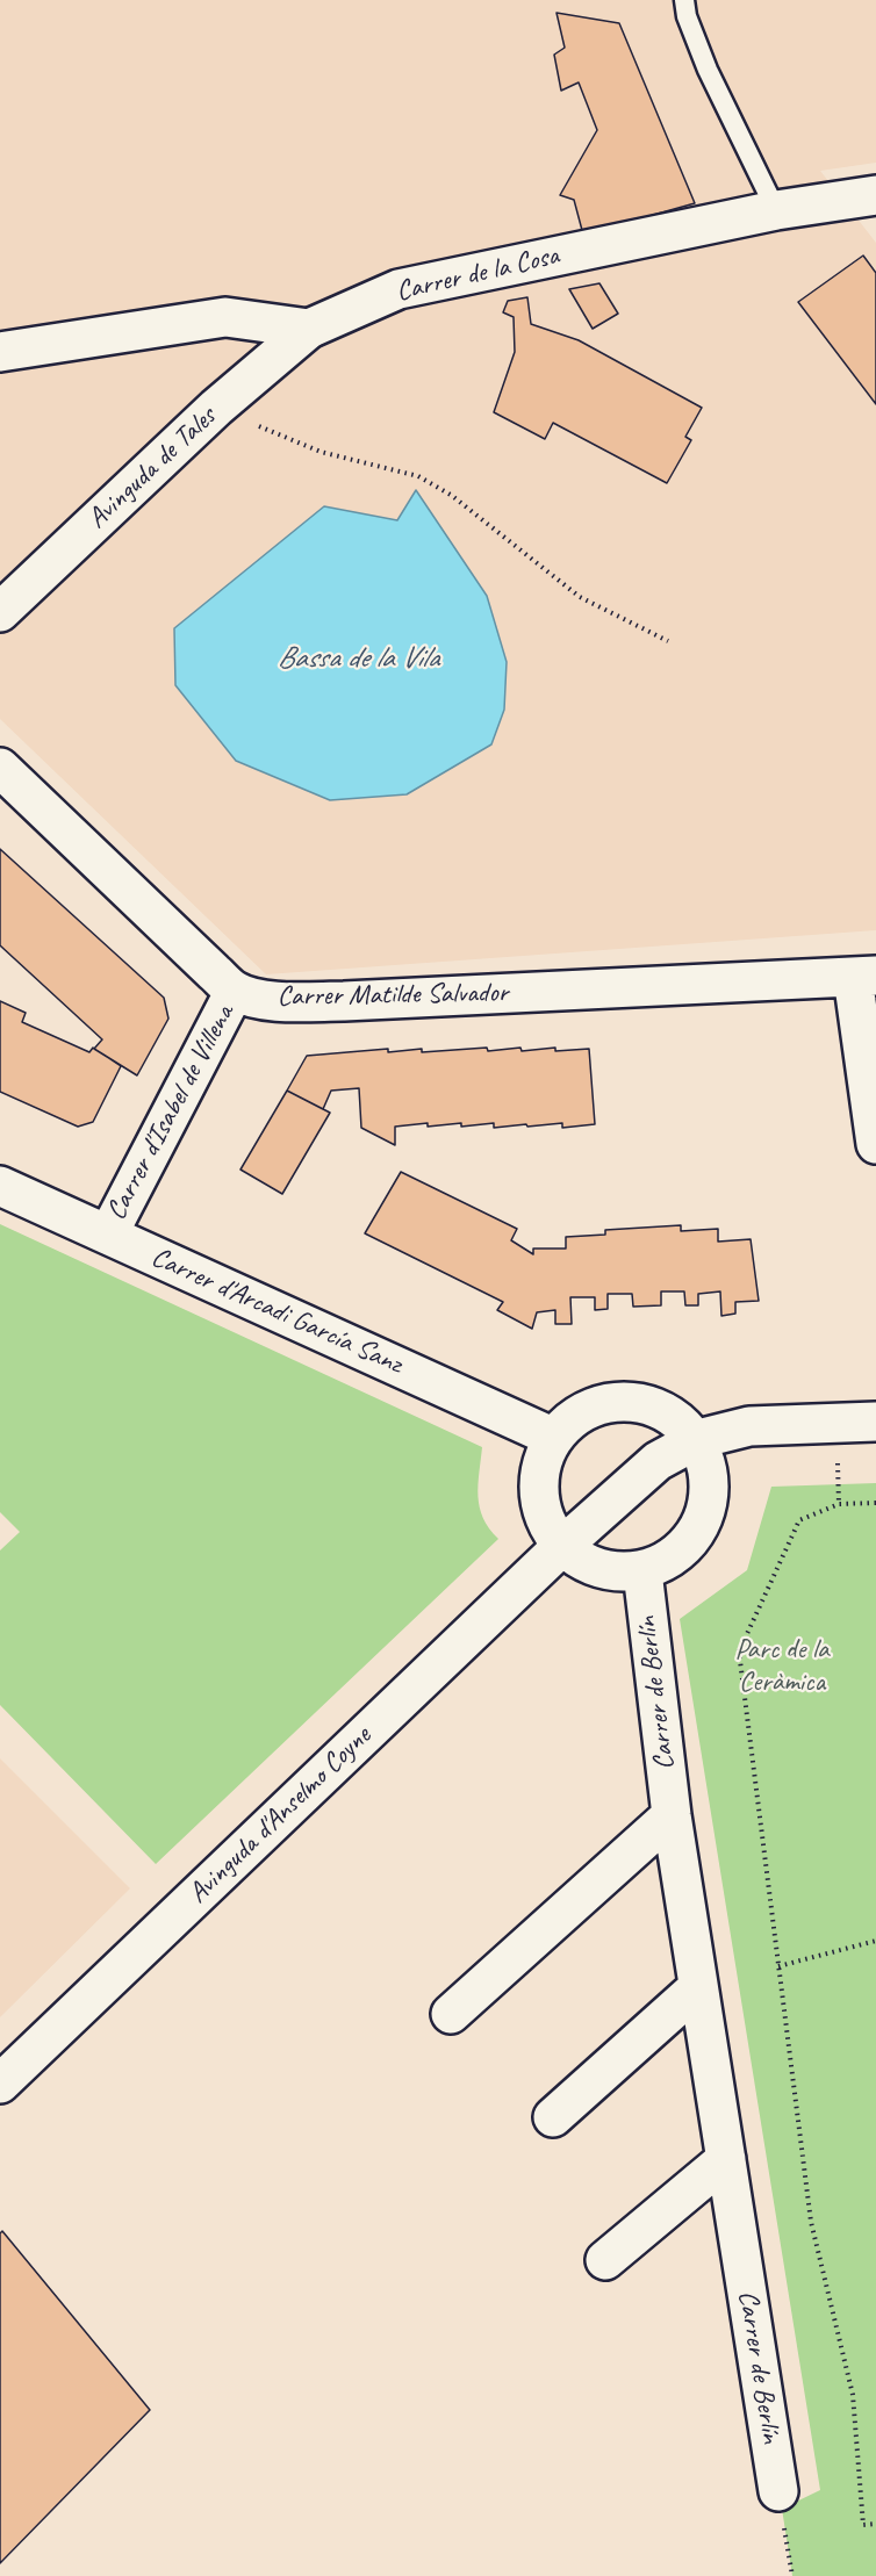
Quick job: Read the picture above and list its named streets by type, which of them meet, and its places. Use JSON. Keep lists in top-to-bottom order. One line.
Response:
{"streets":{"street":["Carrer de la Cosa","Avinguda de Tales","Carrer Matilde Salvador","Carrer d'Isabel de Villena","Carrer d'Arcadi García Sanz","Carrer de Berlín","Avinguda d'Anselmo Coyne"]},"crossings":[["Carrer de la Cosa","Avinguda de Tales"],["Carrer Matilde Salvador","Carrer d'Isabel de Villena"],["Carrer d'Isabel de Villena","Carrer d'Arcadi García Sanz"]],"water":["Bassa de la Vila"],"parks":["Parc de la Ceràmica"]}
